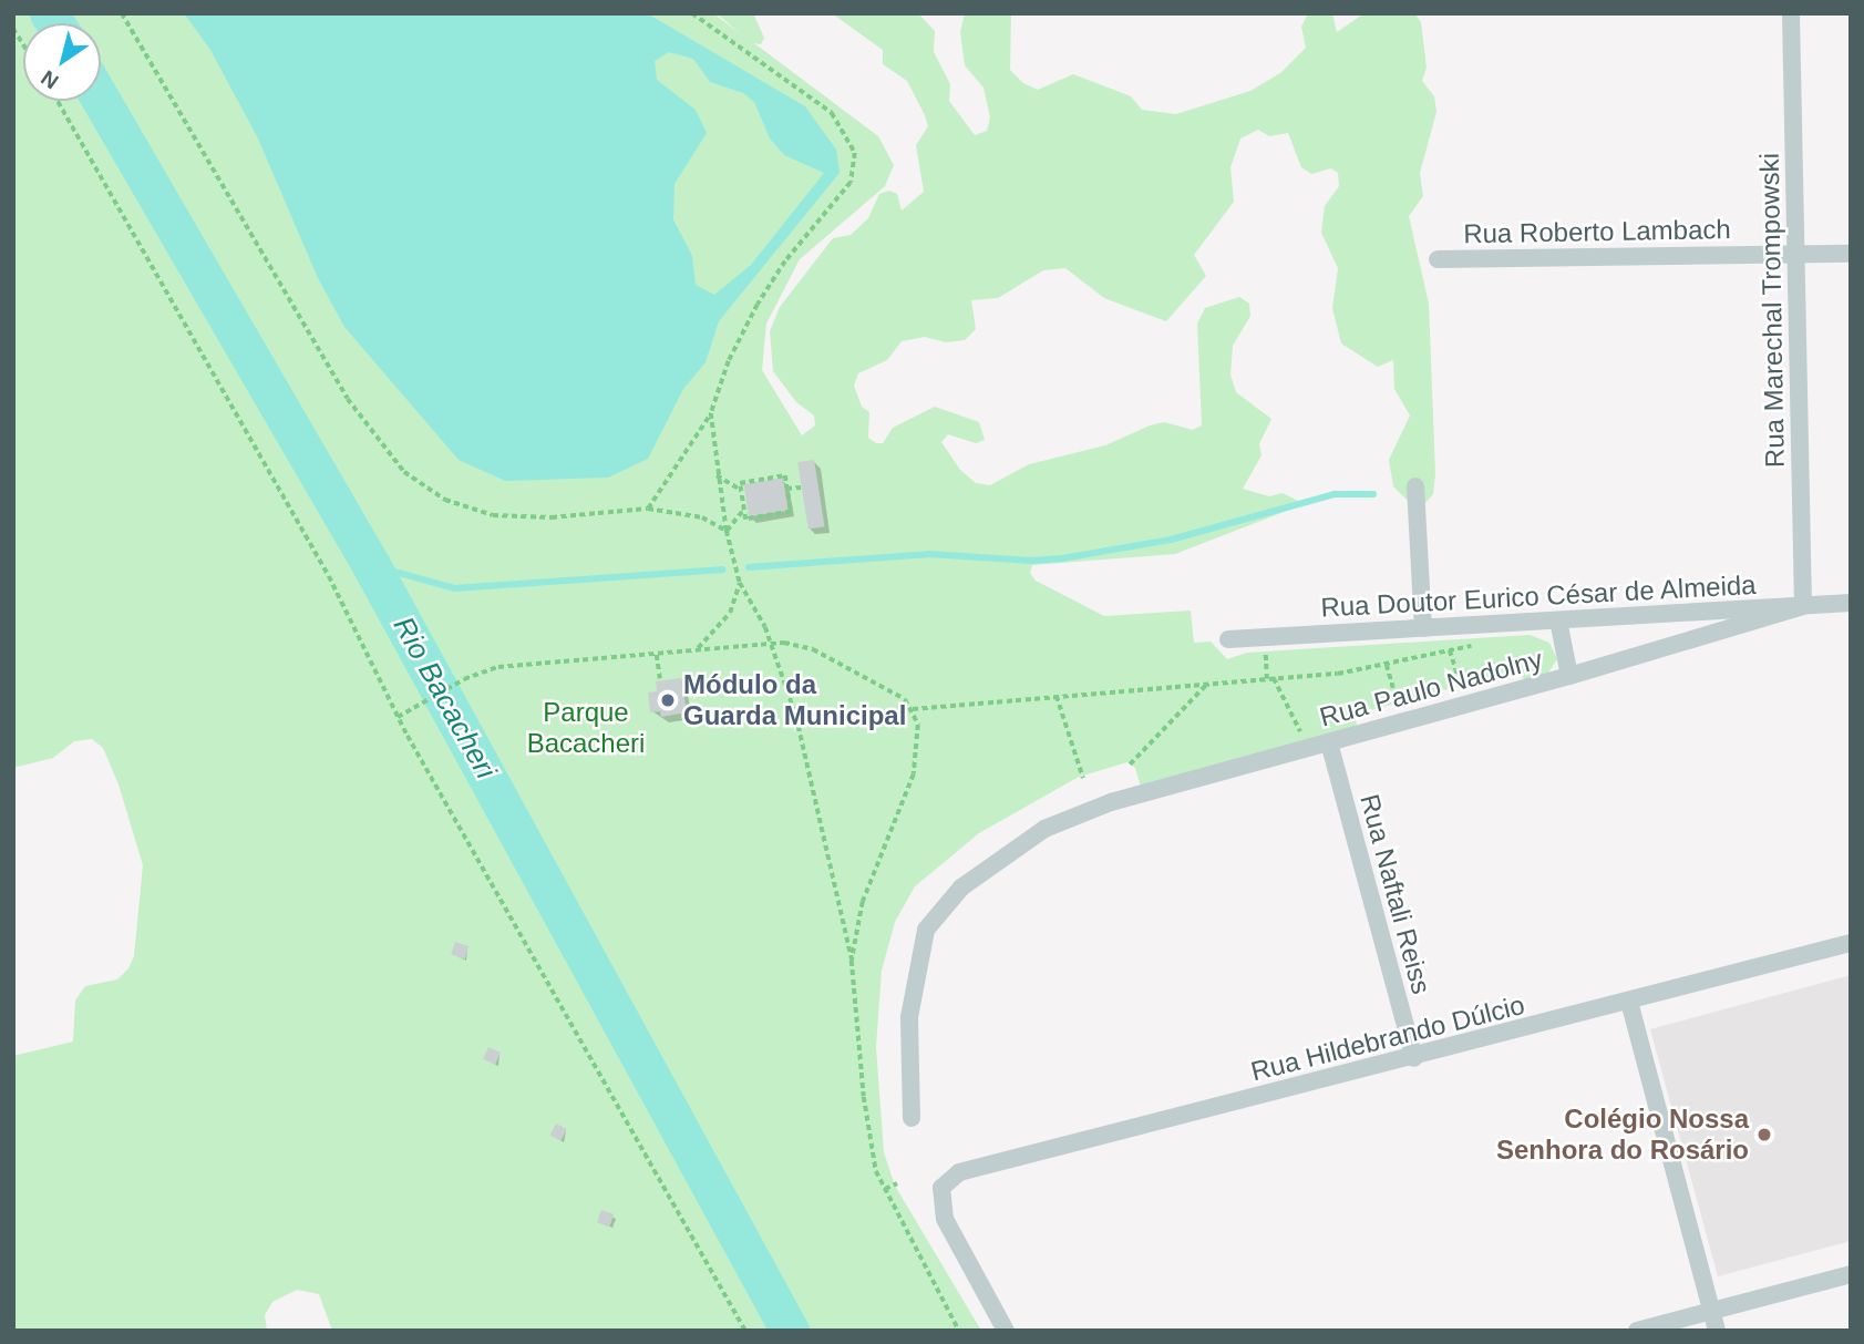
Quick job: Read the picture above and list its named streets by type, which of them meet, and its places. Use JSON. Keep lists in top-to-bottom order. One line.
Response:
{"streets":{"street":["Rua Roberto Lambach","Rua Marechal Trompowski","Rua Doutor Eurico César de Almeida","Rua Paulo Nadolny","Rua Naftali Reiss","Rua Hildebrando Dúlcio"]},"crossings":[["Rua Roberto Lambach","Rua Marechal Trompowski"],["Rua Marechal Trompowski","Rua Doutor Eurico César de Almeida"],["Rua Marechal Trompowski","Rua Paulo Nadolny"],["Rua Doutor Eurico César de Almeida","Rua Paulo Nadolny"],["Rua Paulo Nadolny","Rua Naftali Reiss"],["Rua Naftali Reiss","Rua Hildebrando Dúlcio"]],"water":["Rio Bacacheri"],"parks":["Parque Bacacheri"],"places":["Módulo da Guarda Municipal","Colégio Nossa Senhora do Rosário"],"north":"bottom left"}
